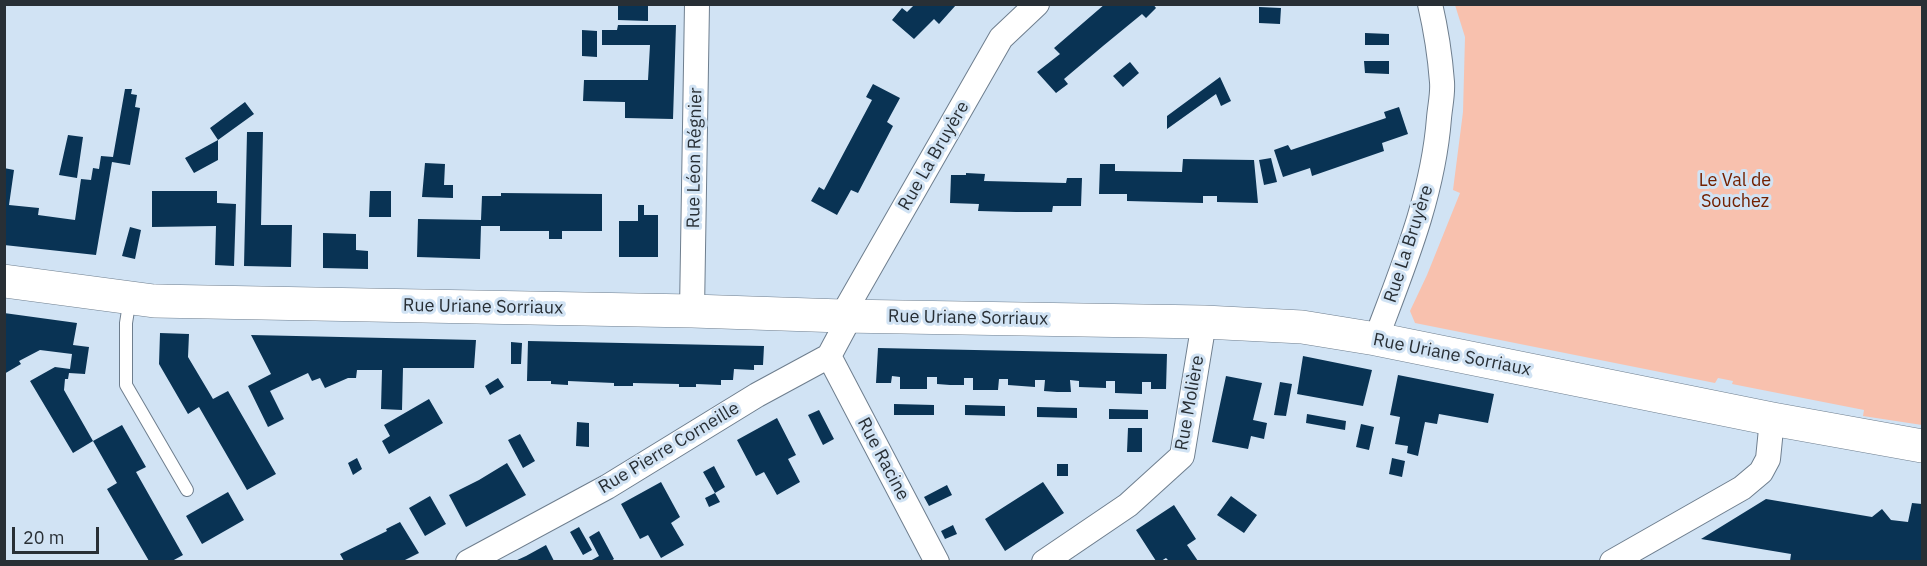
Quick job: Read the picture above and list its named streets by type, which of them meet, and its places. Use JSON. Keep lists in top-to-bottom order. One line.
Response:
{"streets":{"street":["Rue La Bruyère","Rue Léon Régnier","Rue Uriane Sorriaux","Rue Molière","Rue Pierre Corneille","Rue Racine"]},"crossings":[["Rue La Bruyère","Rue Uriane Sorriaux"],["Rue Léon Régnier","Rue Uriane Sorriaux"],["Rue Uriane Sorriaux","Rue Molière"],["Rue Pierre Corneille","Rue Racine"]],"parks":["Le Val de Souchez"],"scale_bar":"20 m"}
